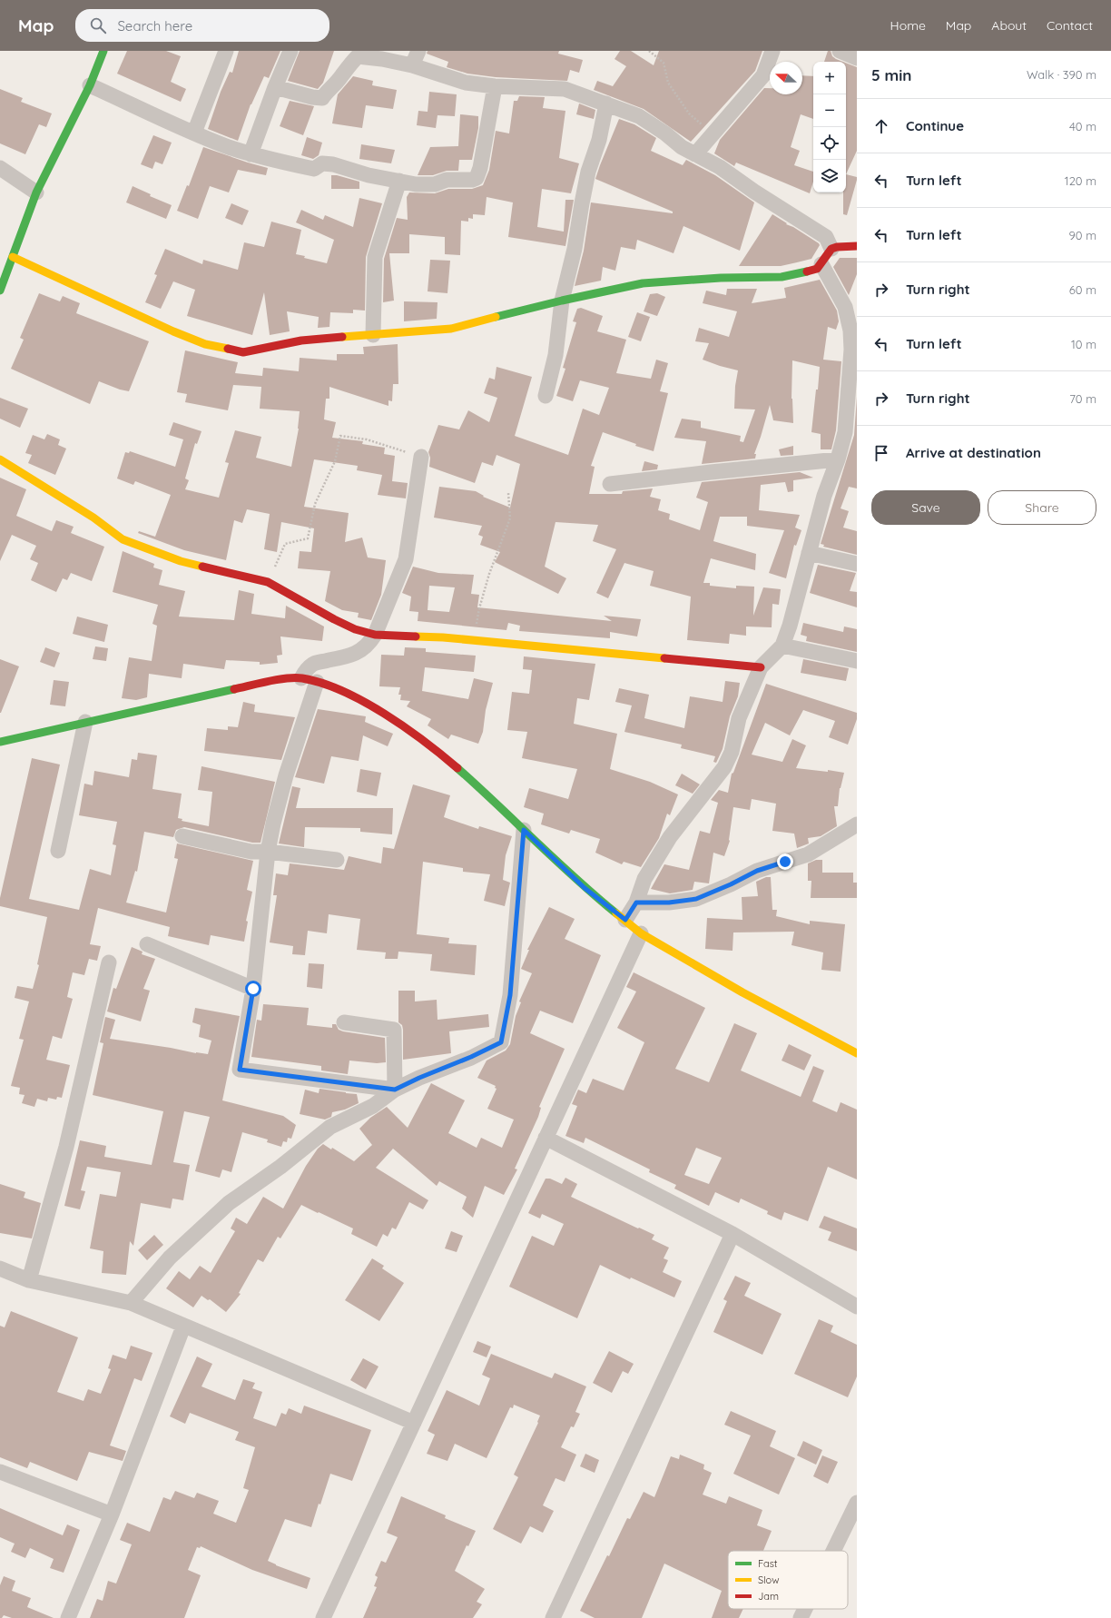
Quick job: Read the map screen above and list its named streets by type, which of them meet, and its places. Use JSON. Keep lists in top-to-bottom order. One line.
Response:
{"legend":["Fast","Slow","Jam"],"north":"left","page":{"header":"Map","search":"Search here","nav":["Home","Map","About","Contact"],"heading":["5 min","Walk · 390 m"],"map_buttons":["+","−"],"list":[["Continue","40 m"],["Turn left","120 m"],["Turn left","90 m"],["Turn right","60 m"],["Turn left","10 m"],["Turn right","70 m"],"Arrive at destination"],"buttons":["Save","Share"]}}
